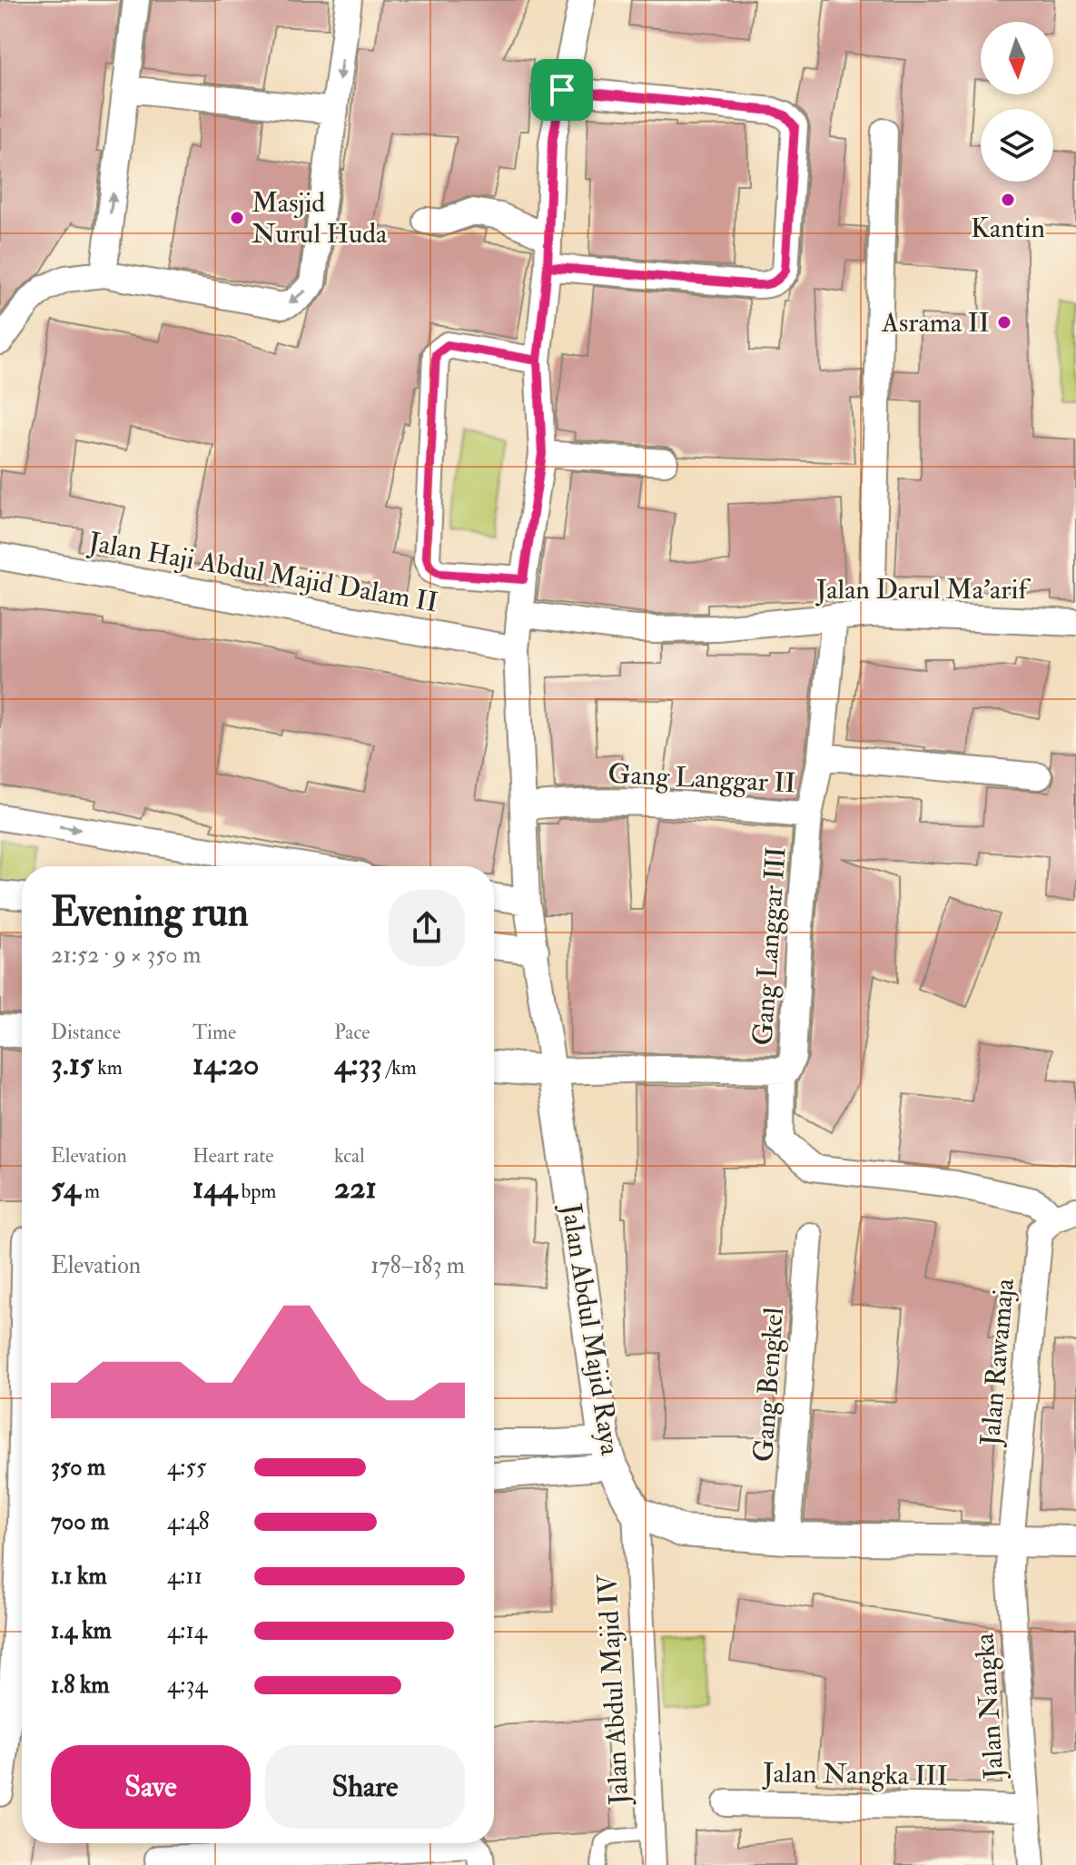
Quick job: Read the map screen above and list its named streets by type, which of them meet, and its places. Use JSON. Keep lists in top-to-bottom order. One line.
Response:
{"streets":{"street":["Jalan Haji Abdul Majid Dalam II","Jalan Darul Ma'arif","Gang Langgar II","Gang Langgar III","Jalan Abdul Majid Raya","Jalan Rawamaja","Gang Bengkel","Jalan Abdul Majid IV","Jalan Nangka","Jalan Nangka III"]},"crossings":[["Jalan Darul Ma'arif","Gang Langgar II"],["Gang Langgar II","Gang Langgar III"],["Gang Langgar III","Jalan Rawamaja"],["Jalan Abdul Majid Raya","Jalan Abdul Majid IV"],["Jalan Rawamaja","Jalan Nangka"],["Jalan Nangka","Jalan Nangka III"]],"places":["Kantin","Masjid Nurul Huda","Asrama II"],"north":"bottom","page":{"heading":["Evening run","21:52 · 9 × 350 m"],"stats":[["Distance","3.15 km"],["Time","14:20"],["Pace","4:33 /km"],["Elevation","54 m"],["Heart rate","144 bpm"],["kcal","221"]],"chart":["Elevation","178–183 m"],"list":[{"name":"350 m","note":"4:55"},{"name":"700 m","note":"4:48"},{"name":"1.1 km","note":"4:11"},{"name":"1.4 km","note":"4:14"},{"name":"1.8 km","note":"4:34"}],"buttons":["Save","Share"]}}
